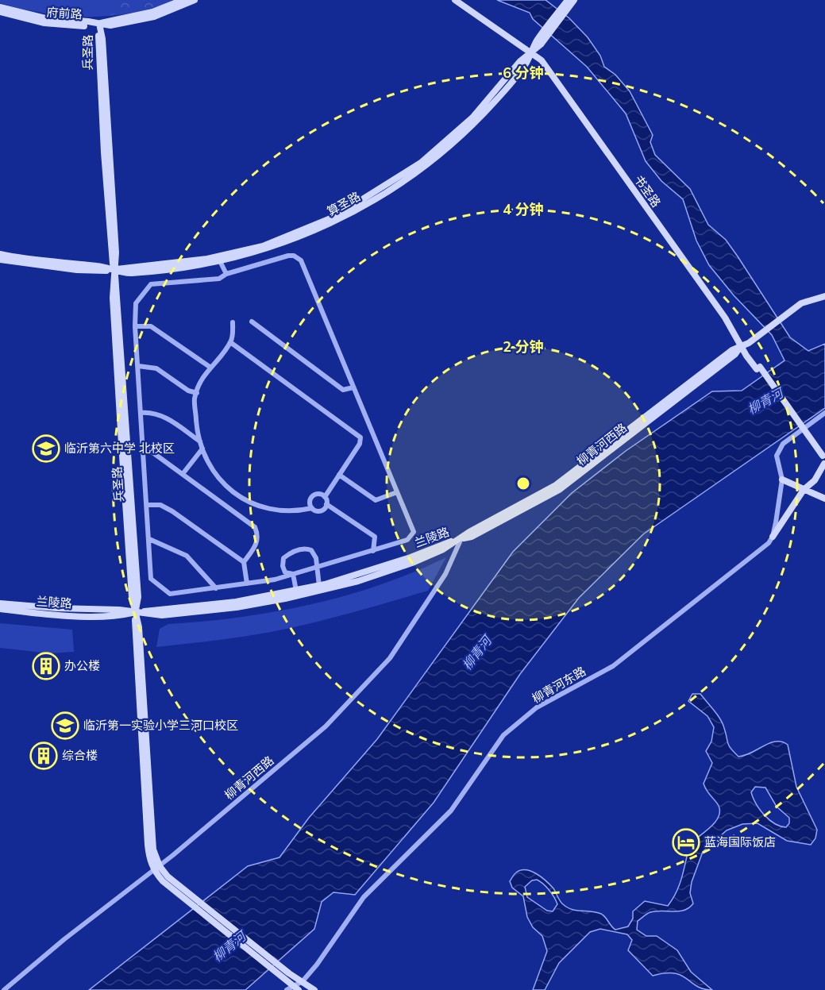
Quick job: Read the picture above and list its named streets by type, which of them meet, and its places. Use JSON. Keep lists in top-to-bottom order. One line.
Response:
{"streets":{"main road":["府前路","兵圣路","书圣路","算圣路","柳青河西路","兰陵路"],"street":["柳青河东路"]},"crossings":[["府前路","兵圣路"],["兵圣路","算圣路"],["兵圣路","柳青河西路"],["兵圣路","兰陵路"],["书圣路","算圣路"],["书圣路","柳青河西路"],["柳青河西路","兰陵路"]],"water":["柳青河"],"places":{"school or university":["临沂第六中学 北校区","临沂第一实验小学三河口校区"],"building":["办公楼","综合楼"],"hotel":["蓝海国际饭店"]},"rings":["6 分钟","4 分钟","2 分钟"]}
